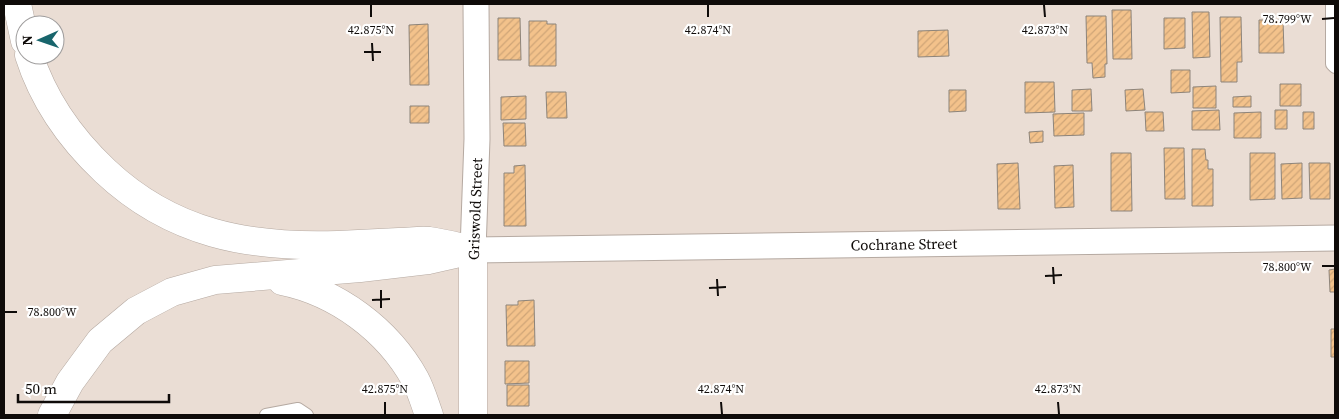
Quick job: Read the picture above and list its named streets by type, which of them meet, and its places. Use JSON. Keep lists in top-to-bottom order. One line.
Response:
{"streets":{"main road":["Griswold Street"],"street":["Cochrane Street"]},"crossings":[["Griswold Street","Cochrane Street"]],"scale_bar":"50 m","north":"left","coordinates":["78.799°W","42.875°N","42.874°N","42.873°N","78.800°W"]}
